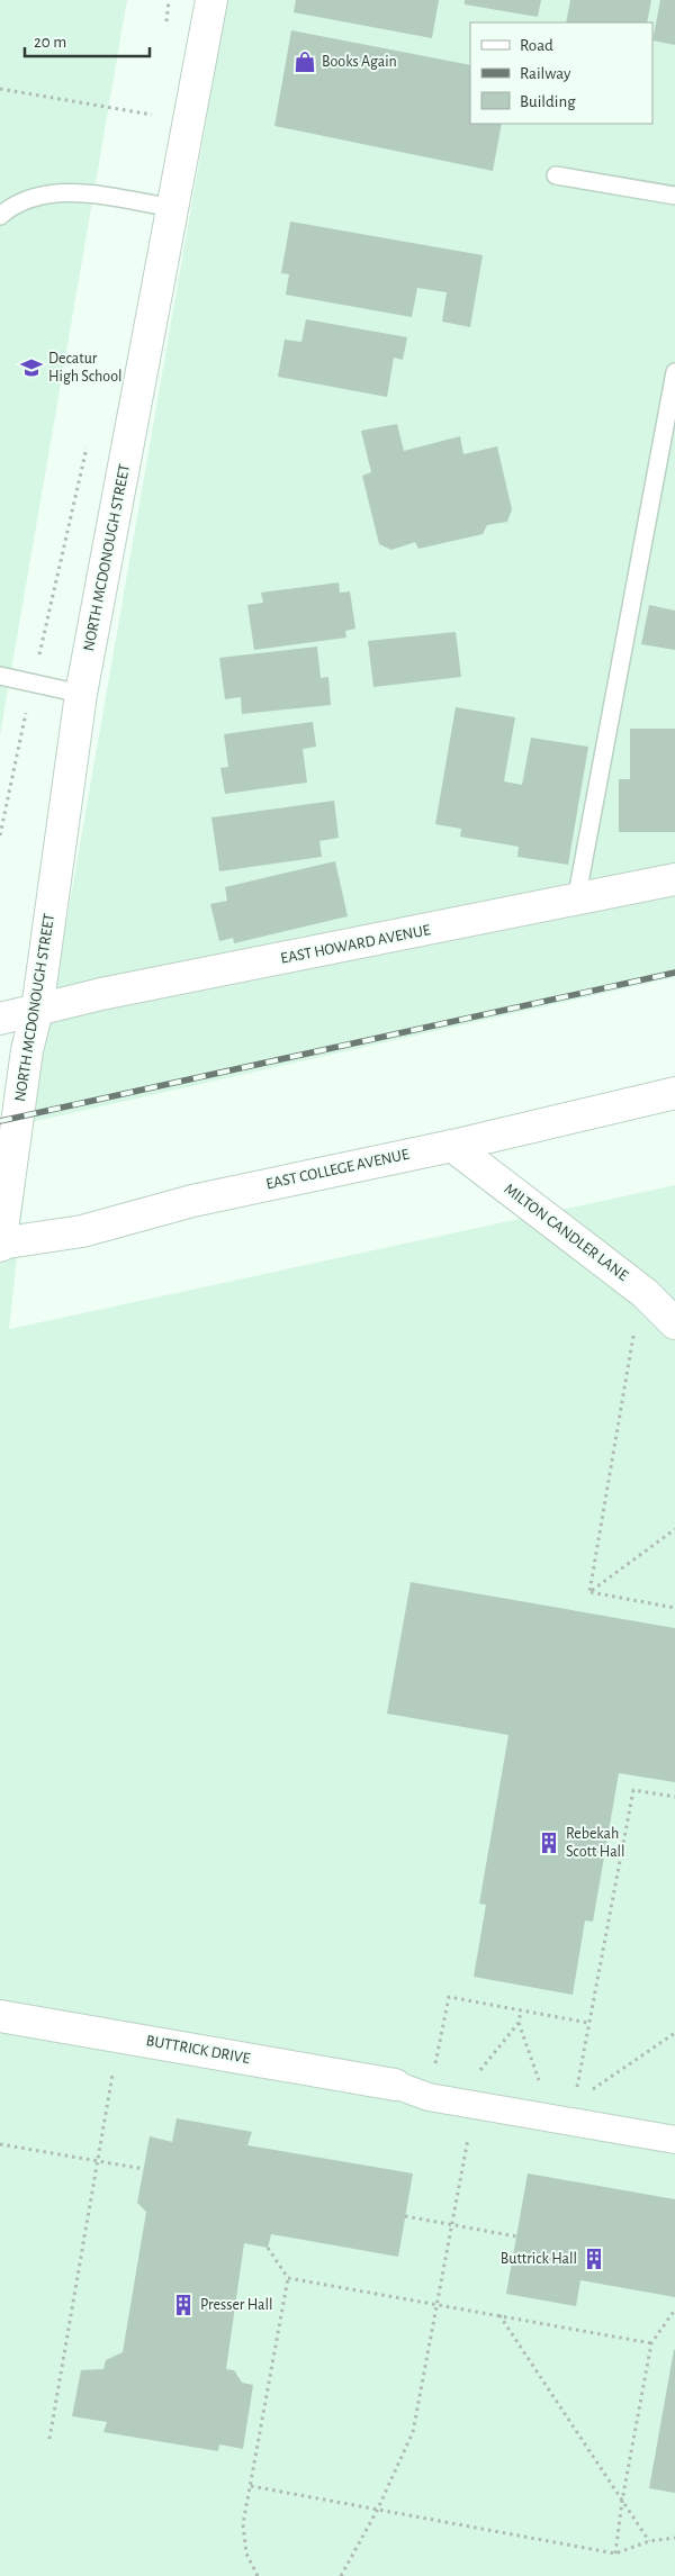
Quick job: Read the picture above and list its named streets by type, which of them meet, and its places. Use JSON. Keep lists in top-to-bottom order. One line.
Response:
{"streets":{"street":["NORTH MCDONOUGH STREET","EAST HOWARD AVENUE","EAST COLLEGE AVENUE","MILTON CANDLER LANE","BUTTRICK DRIVE"]},"crossings":[["NORTH MCDONOUGH STREET","EAST HOWARD AVENUE"],["NORTH MCDONOUGH STREET","EAST COLLEGE AVENUE"],["EAST COLLEGE AVENUE","MILTON CANDLER LANE"]],"places":{"shop":["Books Again"],"school or university":["Decatur High School"],"building":["Rebekah Scott Hall","Buttrick Hall","Presser Hall"]},"legend":["Road","Railway","Building"],"scale_bar":"20 m"}
